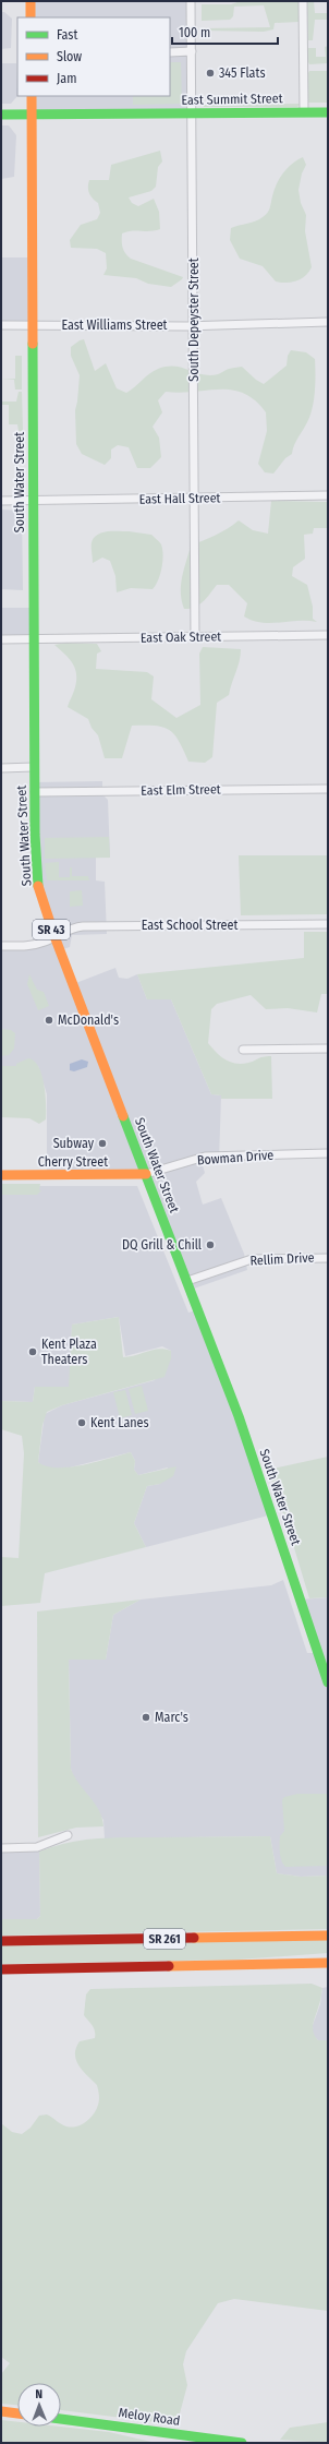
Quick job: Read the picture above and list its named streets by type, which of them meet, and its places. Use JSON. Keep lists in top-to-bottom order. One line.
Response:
{"streets":{"main road":["East Summit Street","South Water Street","SR 43","Cherry Street","SR 261","Meloy Road"],"street":["South Depeyster Street","East Williams Street","East Hall Street","East Oak Street","East Elm Street","East School Street","Bowman Drive","Rellim Drive"]},"crossings":[["East Summit Street","South Depeyster Street"],["East Summit Street","South Water Street"],["South Depeyster Street","East Williams Street"],["South Depeyster Street","East Hall Street"],["South Depeyster Street","East Oak Street"],["East Williams Street","South Water Street"],["South Water Street","East Hall Street"],["South Water Street","East Oak Street"],["South Water Street","East Elm Street"],["South Water Street","East School Street"],["South Water Street","Bowman Drive"],["South Water Street","Cherry Street"],["South Water Street","Rellim Drive"],["Bowman Drive","Cherry Street"]],"places":["345 Flats","McDonald's","Subway","DQ Grill & Chill","Kent Plaza Theaters","Kent Lanes","Marc's"],"legend":["Fast","Slow","Jam"],"scale_bar":"100 m","north":"top"}
